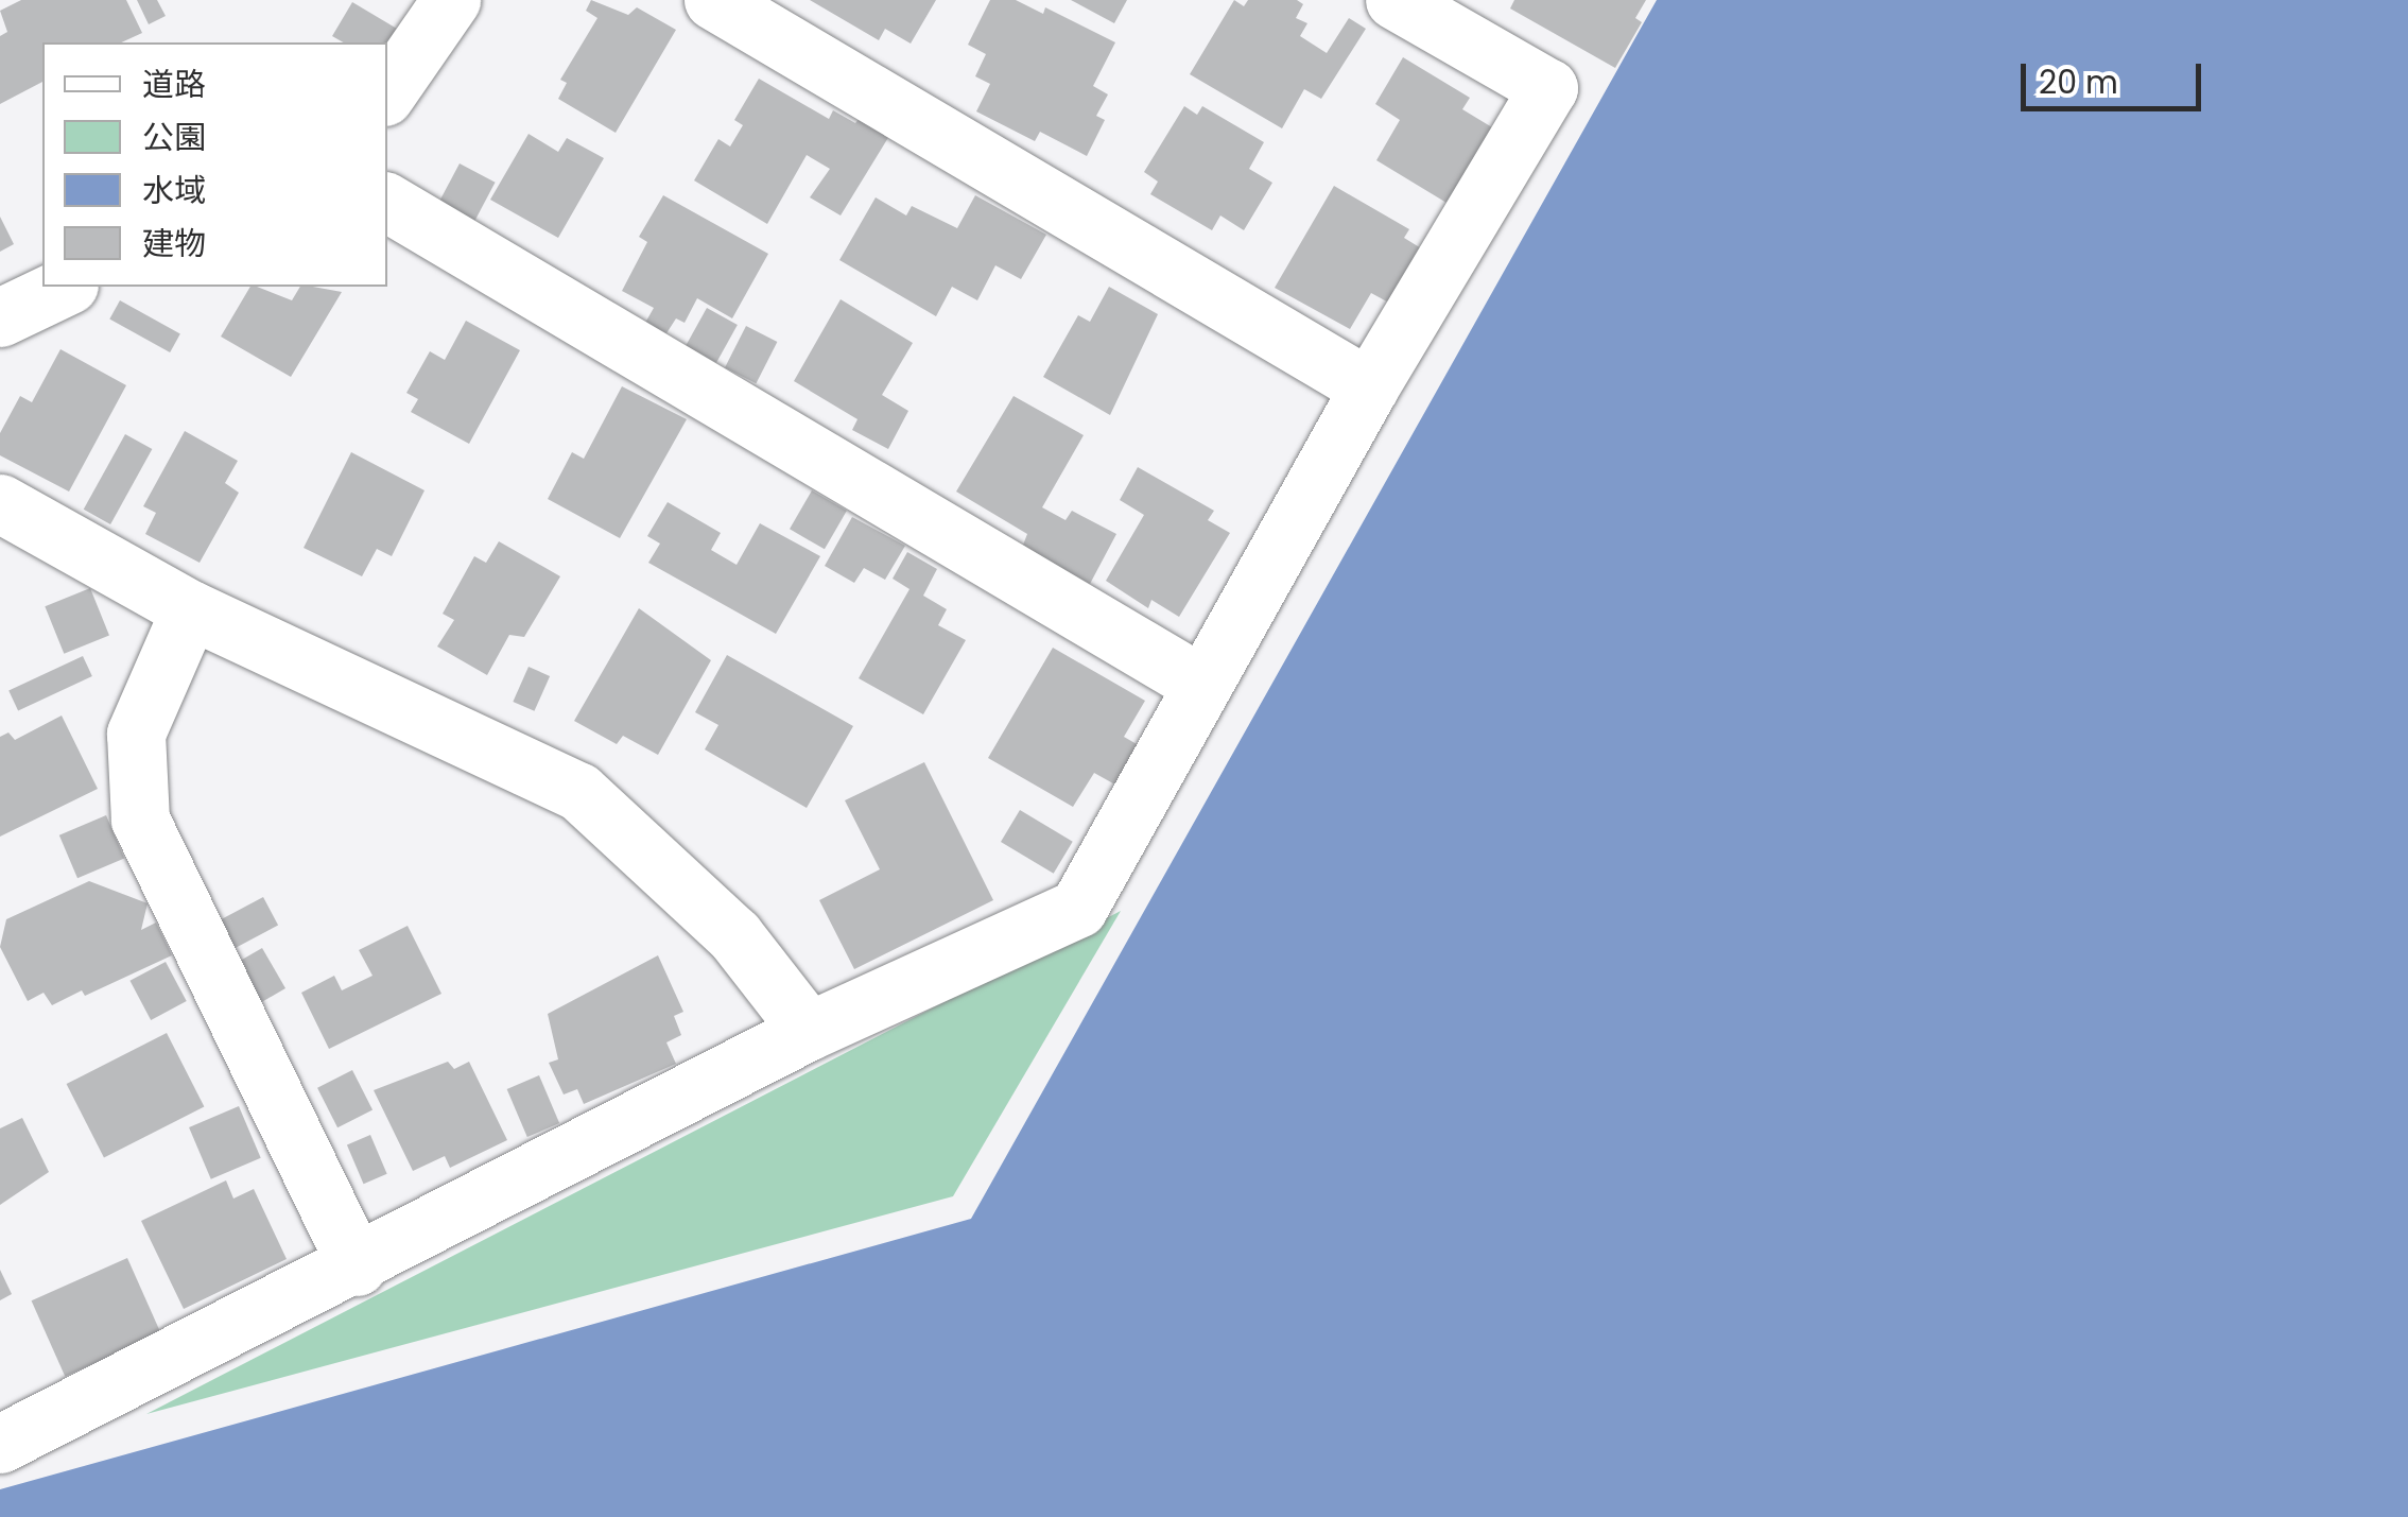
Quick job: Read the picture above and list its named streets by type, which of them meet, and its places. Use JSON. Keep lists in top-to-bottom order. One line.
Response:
{"legend":["道路","公園","水域","建物"],"scale_bar":"20 m"}
